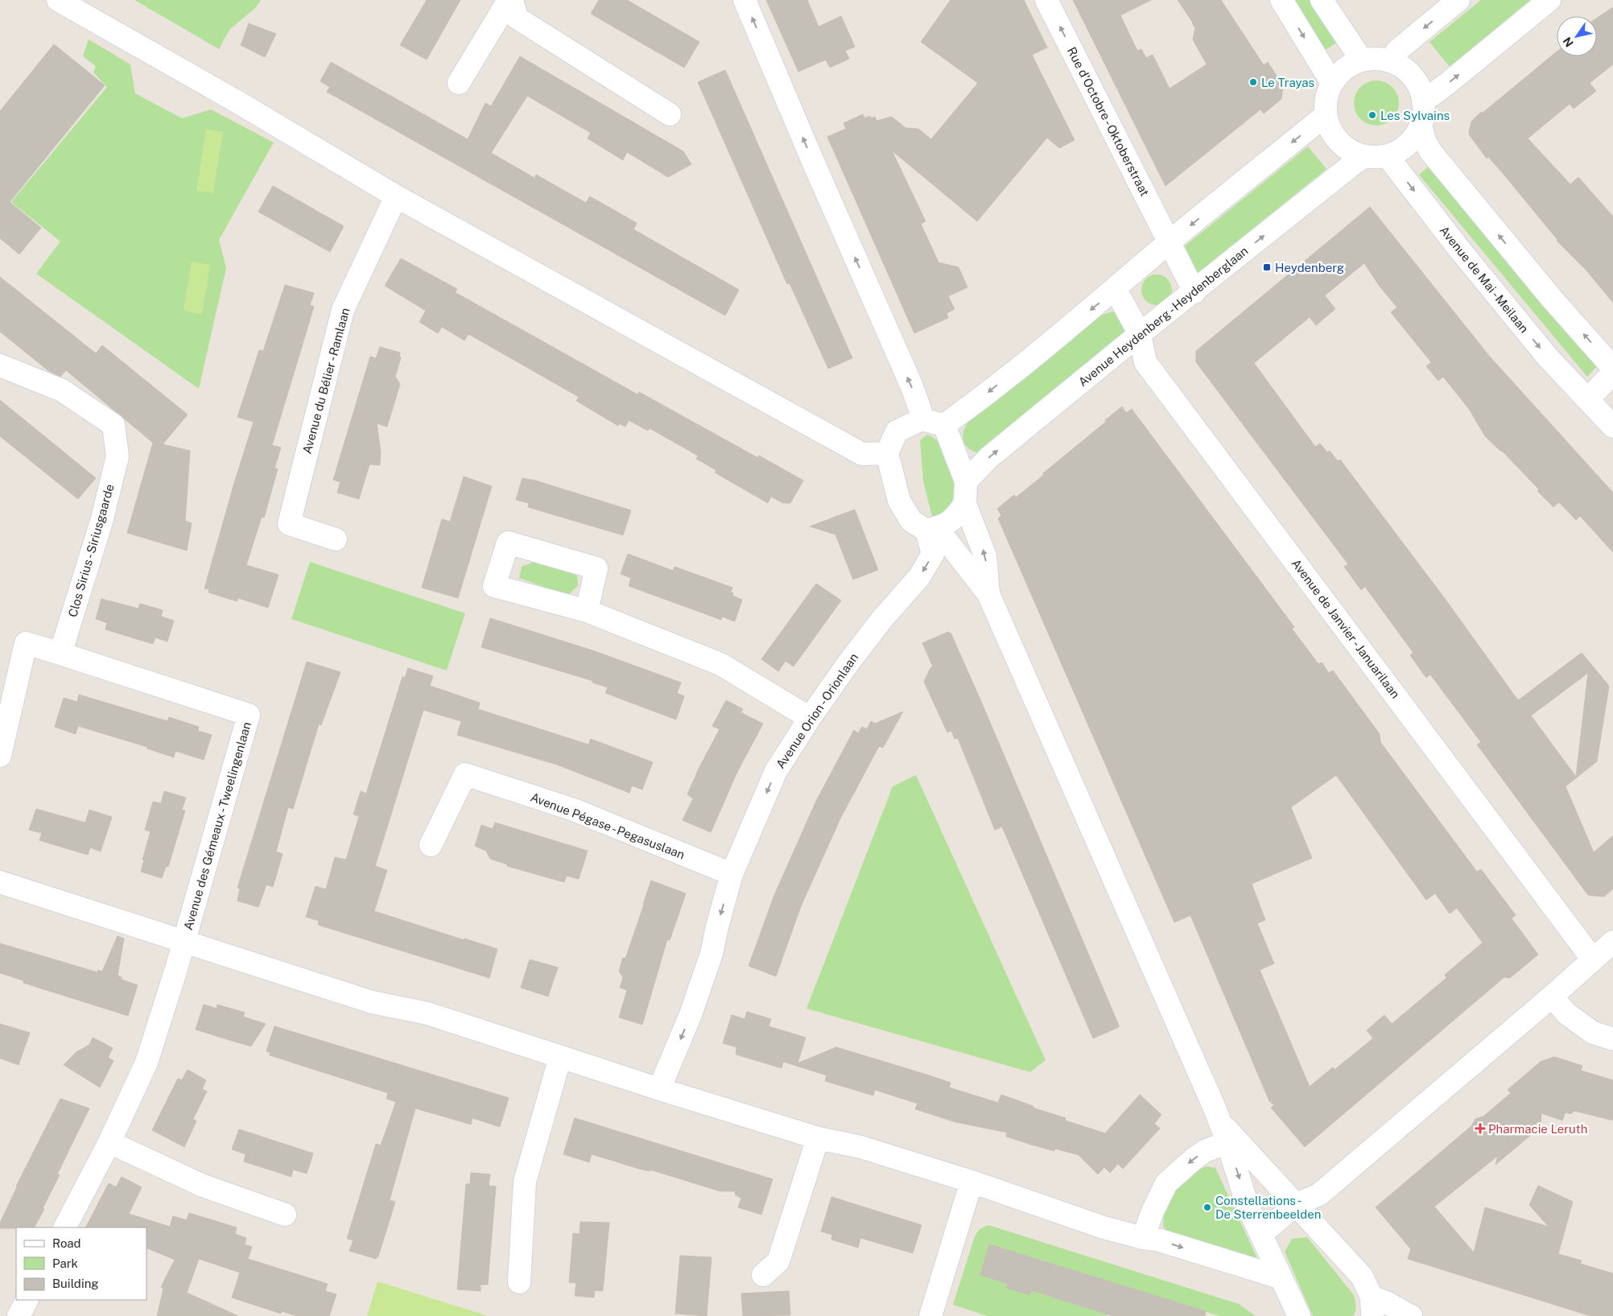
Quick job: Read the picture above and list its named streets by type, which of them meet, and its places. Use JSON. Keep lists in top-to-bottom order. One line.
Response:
{"streets":{"street":["Rue d'Octobre - Oktoberstraat","Avenue de Mai - Meilaan","Avenue Heydenberg - Heydenberglaan","Avenue du Bélier - Ramlaan","Clos Sirius - Siriusgaarde","Avenue de Janvier - Januarilaan","Avenue Orion - Orionlaan","Avenue des Gémeaux - Tweelingenlaan","Avenue Pégase - Pegasuslaan"]},"crossings":[["Rue d'Octobre - Oktoberstraat","Avenue Heydenberg - Heydenberglaan"],["Avenue de Mai - Meilaan","Avenue Heydenberg - Heydenberglaan"],["Avenue Heydenberg - Heydenberglaan","Avenue de Janvier - Januarilaan"],["Avenue Heydenberg - Heydenberglaan","Avenue Orion - Orionlaan"],["Clos Sirius - Siriusgaarde","Avenue des Gémeaux - Tweelingenlaan"],["Avenue Orion - Orionlaan","Avenue Pégase - Pegasuslaan"]],"one_way":["Rue d'Octobre - Oktoberstraat","Avenue Orion - Orionlaan"],"places":{"other":["Le Trayas","Les Sylvains","Constellations - De Sterrenbeelden"],"transit":["Heydenberg"],"health":["Pharmacie Leruth"]},"legend":["Road","Park","Building"],"north":"bottom left"}
